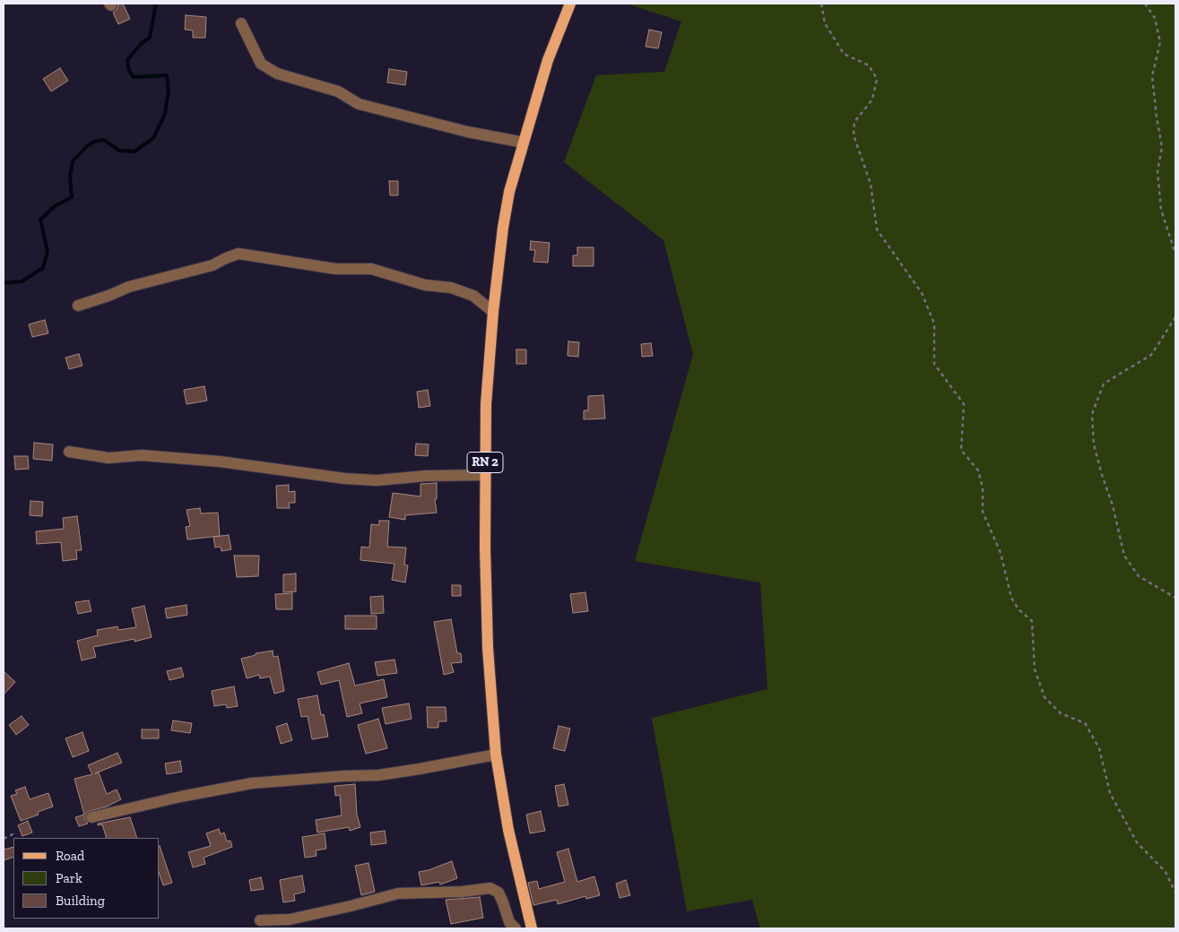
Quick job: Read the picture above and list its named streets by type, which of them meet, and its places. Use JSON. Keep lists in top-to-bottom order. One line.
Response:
{"streets":{"main road":["RN 2"]},"legend":["Road","Park","Building"]}
